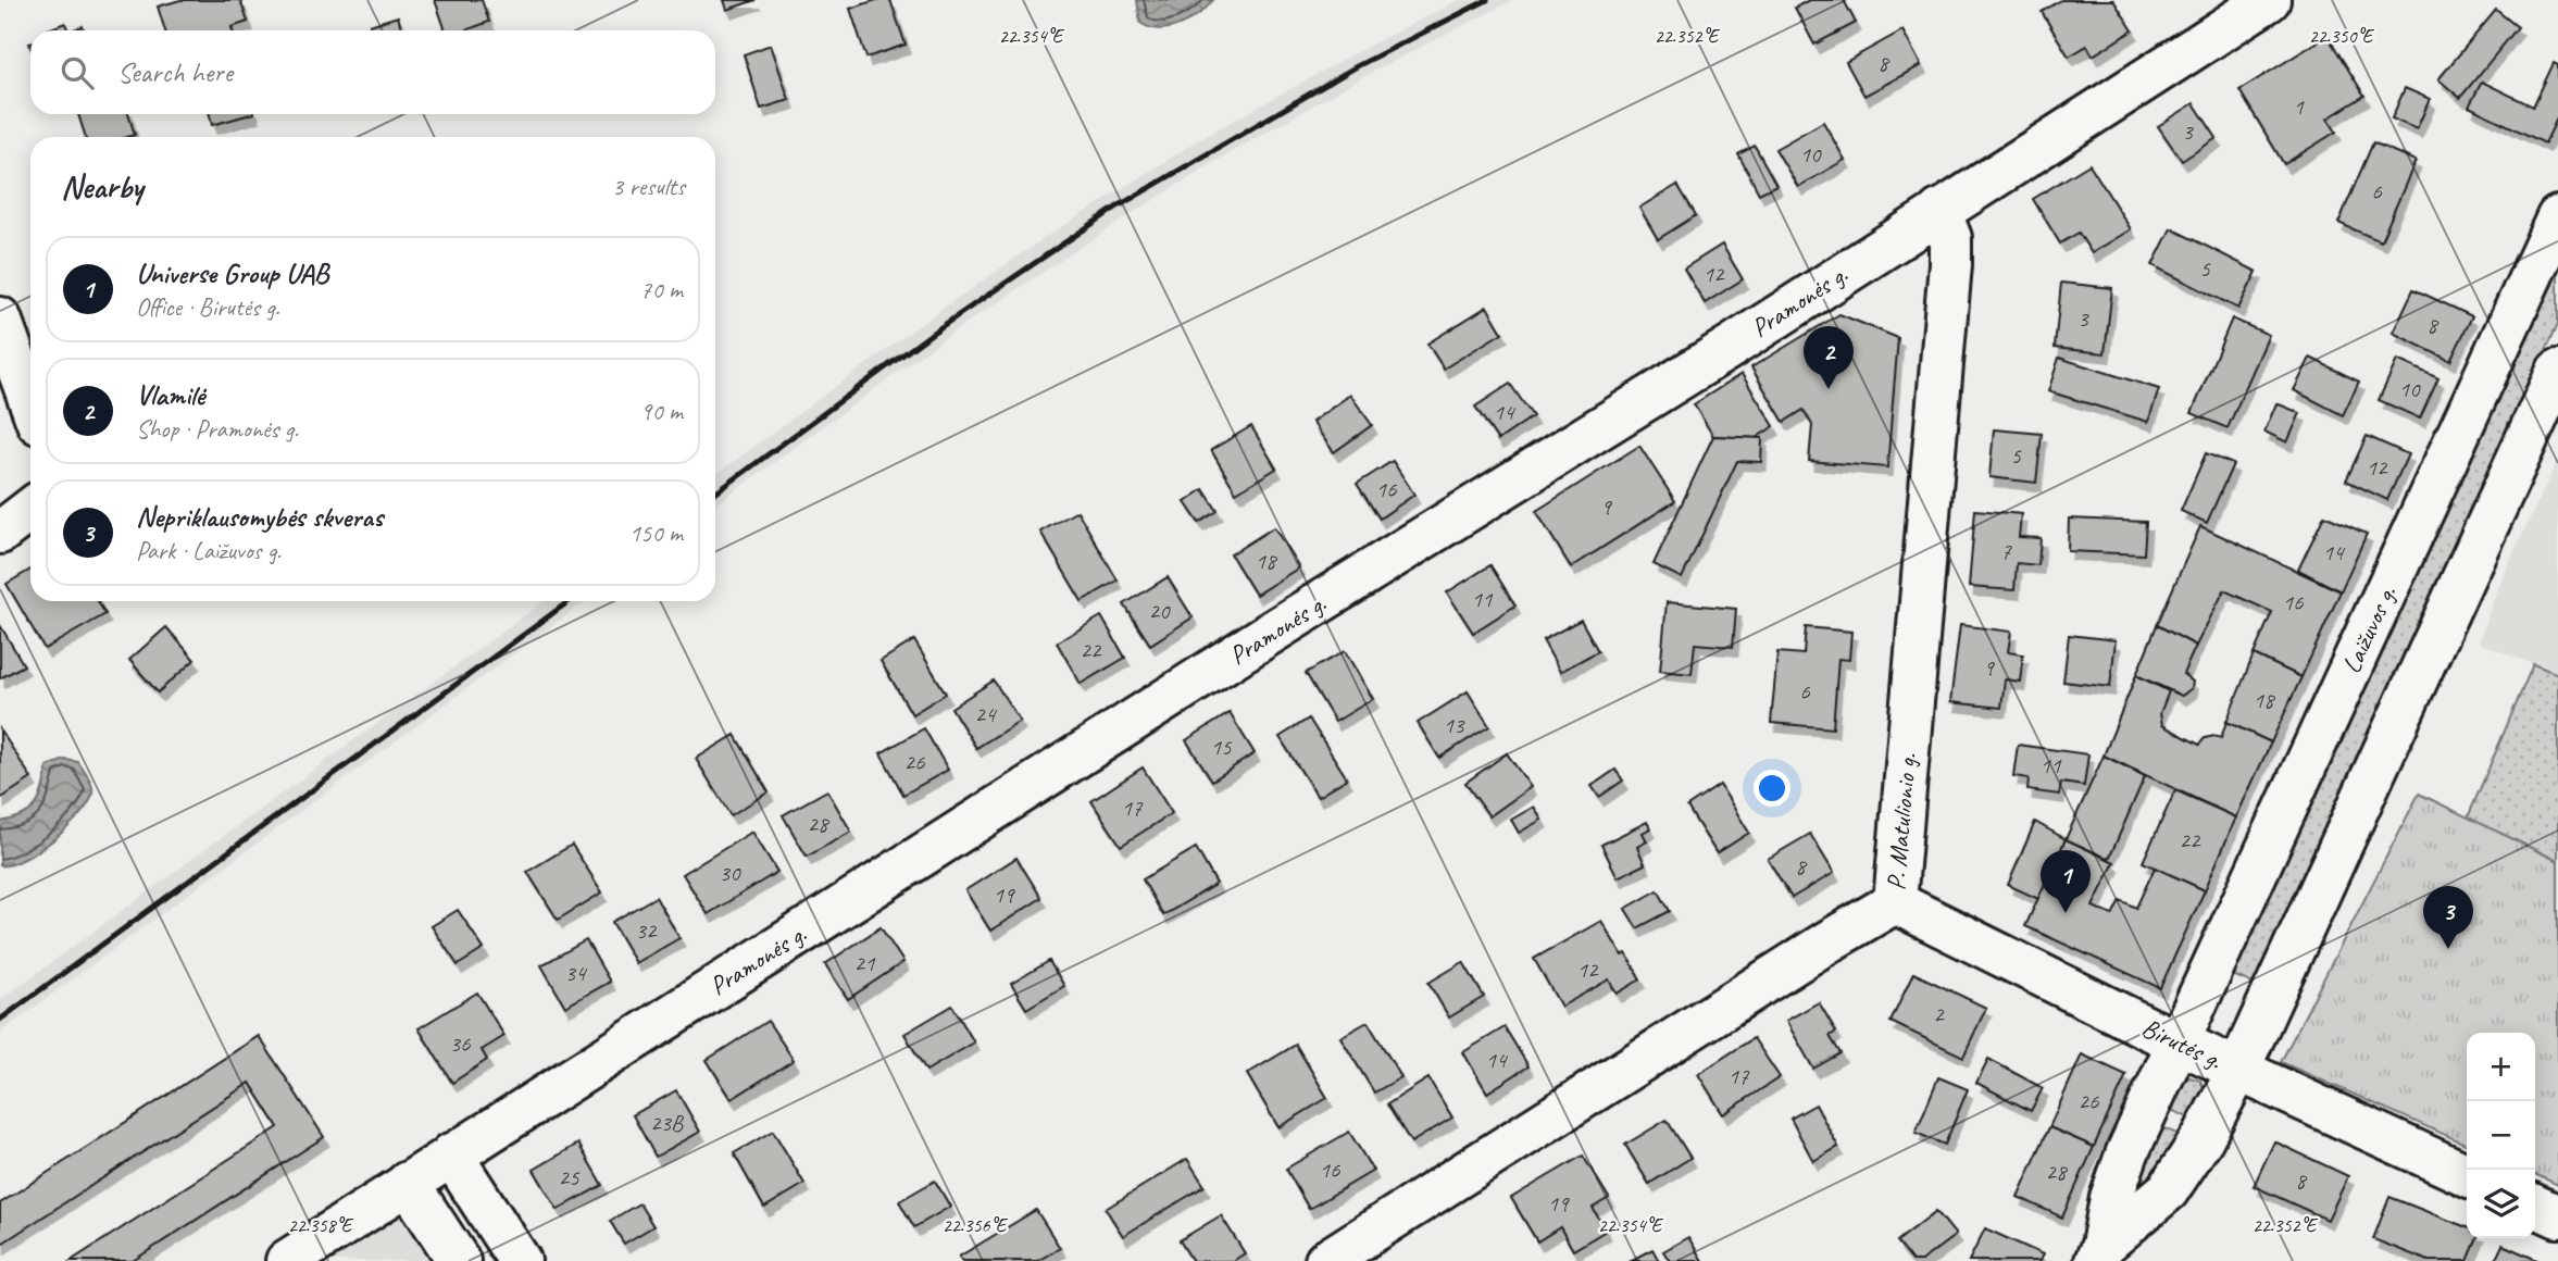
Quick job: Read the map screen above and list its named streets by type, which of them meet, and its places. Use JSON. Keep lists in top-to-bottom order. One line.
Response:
{"streets":{"street":["Pramonės g.","Laižuvos g.","P. Matulionio g.","Birutės g."]},"crossings":[["Pramonės g.","P. Matulionio g."],["Laižuvos g.","Birutės g."],["P. Matulionio g.","Birutės g."]],"house_numbers":["8","1","3","10","6","5","12","3","8","10","14","5","12","16","9","7","14","18","11","16","20","22","9","6","18","24","13","15","26","11","17","28","22","8","30","19","32","21","12","34","2","36","14","17","26","23B","16","28","25","8","19"],"page":{"search":"Search here","heading":["Nearby","3 results"],"list":[{"mark":"1","name":"Universe Group UAB","note":"Office · Birutės g.","value":"70 m"},{"mark":"2","name":"Vlamilė","note":"Shop · Pramonės g.","value":"90 m"},{"mark":"3","name":"Nepriklausomybės skveras","note":"Park · Laižuvos g.","value":"150 m"}],"pins":["2","1","3"],"map_buttons":["+","−"]},"coordinates":["22.352°E","22.354°E","22.350°E","22.358°E","22.356°E"]}
